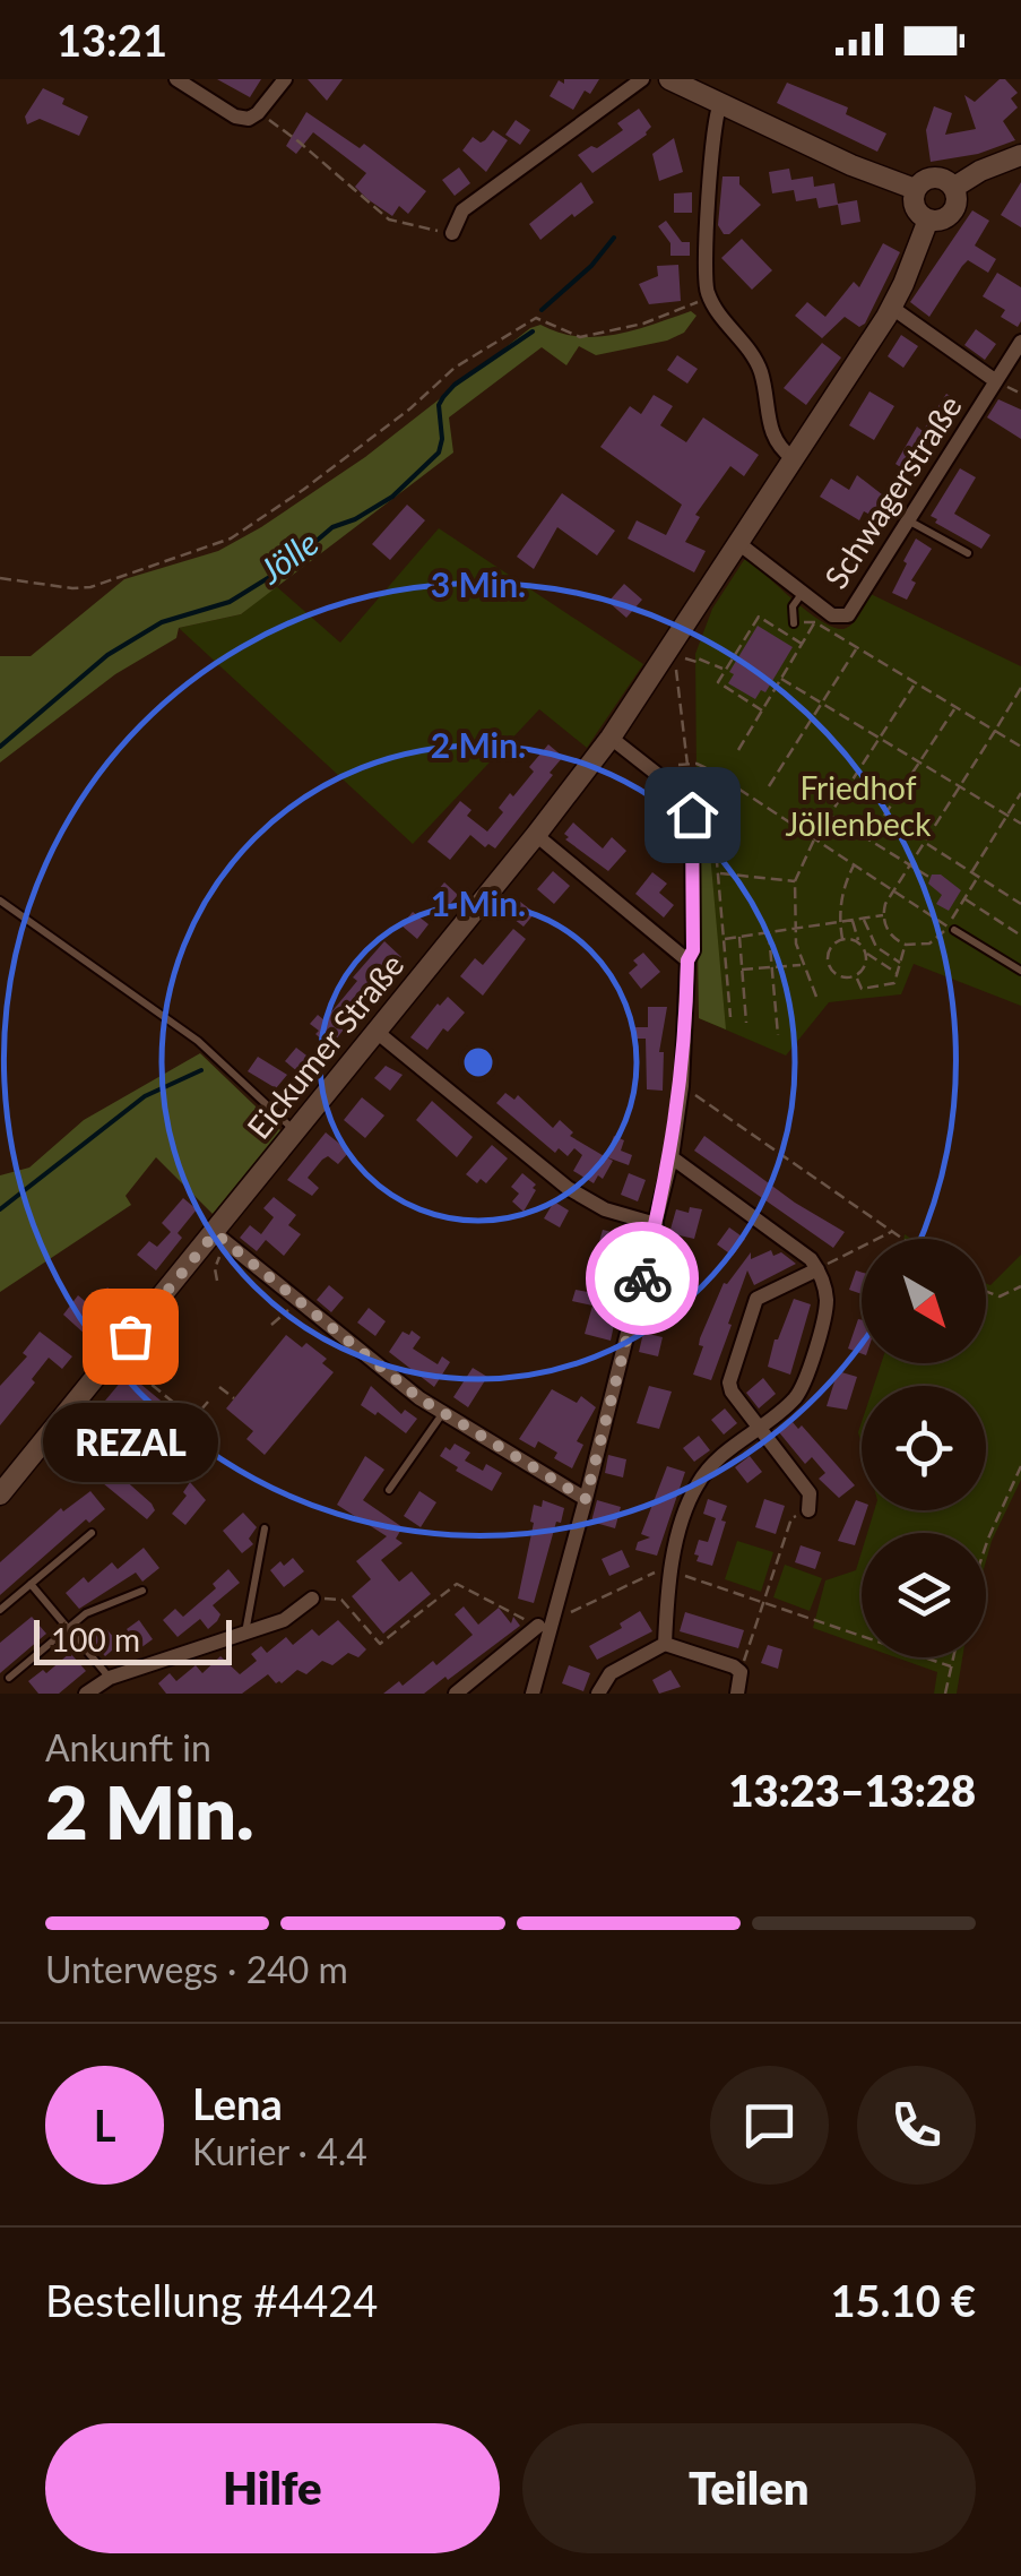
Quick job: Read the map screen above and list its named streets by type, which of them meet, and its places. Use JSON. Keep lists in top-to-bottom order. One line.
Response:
{"streets":{"main road":["Eickumer Straße"],"street":["Schwagerstraße"]},"crossings":[["Schwagerstraße","Eickumer Straße"]],"water":["Jölle"],"parks":["Friedhof Jöllenbeck"],"places":["REZAL"],"scale_bar":"100 m","north":"bottom right","page":{"status":"13:21","bubble":"REZAL","scale":"100 m","heading":["2 Min.","Ankunft in","13:23–13:28"],"panel":["Lena","Kurier · 4.4","Bestellung #4424","15.10 €"],"bar":"Unterwegs · 240 m","round":"L","buttons":["Hilfe","Teilen"]},"rings":["3 Min.","2 Min.","1 Min."]}
